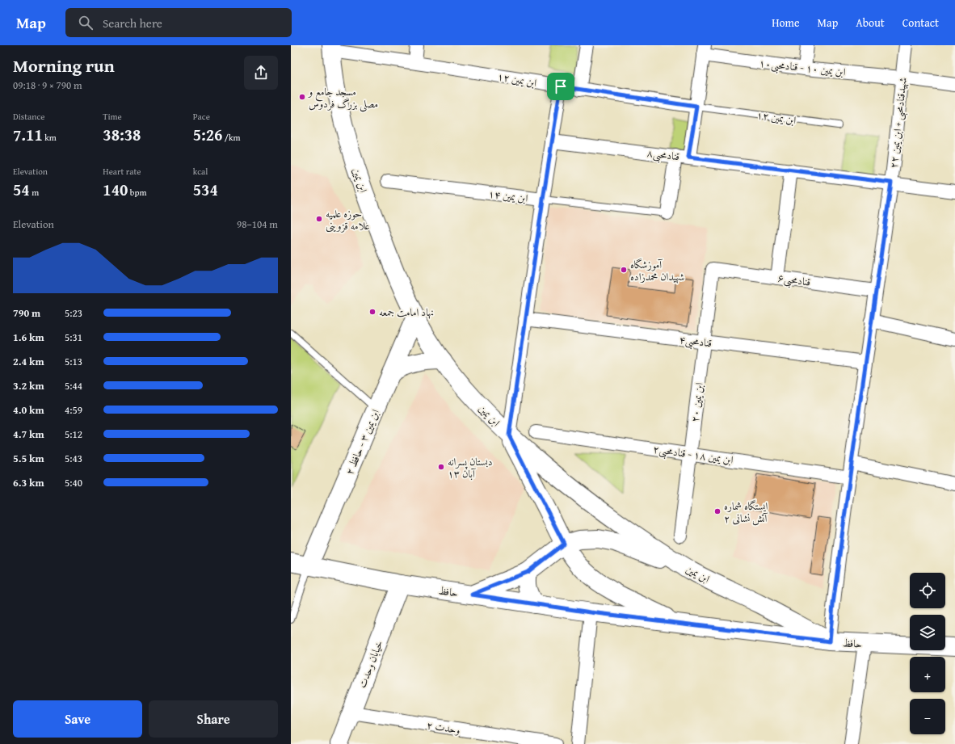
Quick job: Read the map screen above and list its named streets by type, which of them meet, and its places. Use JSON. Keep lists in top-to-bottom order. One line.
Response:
{"streets":{"main road":["ابن یمین","ابن یمین ۳ - حافظ ۲","حافظ","خیابان وحدت"],"street":["ابن یمین ۱۰ - قنادمحبی۱۰","ابن یمین ۱۲","شهیدقنادمحبی + ابن یمین ۲۲","قنادمحبی۸","ابن یمین ۱۴","قنادمحبی۶","قنادمحبی۴","ابن یمین ۲۰","ابن یمین ۱۸ - قنادمحبی۲","وحدت ۲"]},"crossings":[["ابن یمین ۱۰ - قنادمحبی۱۰","شهیدقنادمحبی + ابن یمین ۲۲"],["ابن یمین ۱۲","ابن یمین"],["شهیدقنادمحبی + ابن یمین ۲۲","قنادمحبی۸"],["شهیدقنادمحبی + ابن یمین ۲۲","ابن یمین"],["شهیدقنادمحبی + ابن یمین ۲۲","قنادمحبی۶"],["شهیدقنادمحبی + ابن یمین ۲۲","قنادمحبی۴"],["شهیدقنادمحبی + ابن یمین ۲۲","ابن یمین ۱۸ - قنادمحبی۲"],["شهیدقنادمحبی + ابن یمین ۲۲","حافظ"],["ابن یمین","ابن یمین ۳ - حافظ ۲"],["ابن یمین","حافظ"],["قنادمحبی۶","ابن یمین ۲۰"],["قنادمحبی۴","ابن یمین ۲۰"],["ابن یمین ۲۰","ابن یمین ۱۸ - قنادمحبی۲"],["ابن یمین ۳ - حافظ ۲","حافظ"],["حافظ","خیابان وحدت"],["خیابان وحدت","وحدت ۲"]],"places":["مسجد جامع و مصلی بزرگ فردوس","حوزه علمیه علامه قزوینی","آموزشگاه شهیدان محمدزاده","نهاد امامت جمعه","دبستان پسرانه ۱۳ آبان","ایستگاه شماره ۲ آتش نشانی"],"page":{"header":"Map","search":"Search here","nav":["Home","Map","About","Contact"],"heading":["Morning run","09:18 · 9 × 790 m"],"stats":[["Distance","7.11 km"],["Time","38:38"],["Pace","5:26 /km"],["Elevation","54 m"],["Heart rate","140 bpm"],["kcal","534"]],"chart":["Elevation","98–104 m"],"list":[{"name":"790 m","note":"5:23"},{"name":"1.6 km","note":"5:31"},{"name":"2.4 km","note":"5:13"},{"name":"3.2 km","note":"5:44"},{"name":"4.0 km","note":"4:59"},{"name":"4.7 km","note":"5:12"},{"name":"5.5 km","note":"5:43"},{"name":"6.3 km","note":"5:40"}],"map_buttons":["+","−"],"buttons":["Save","Share"]}}
